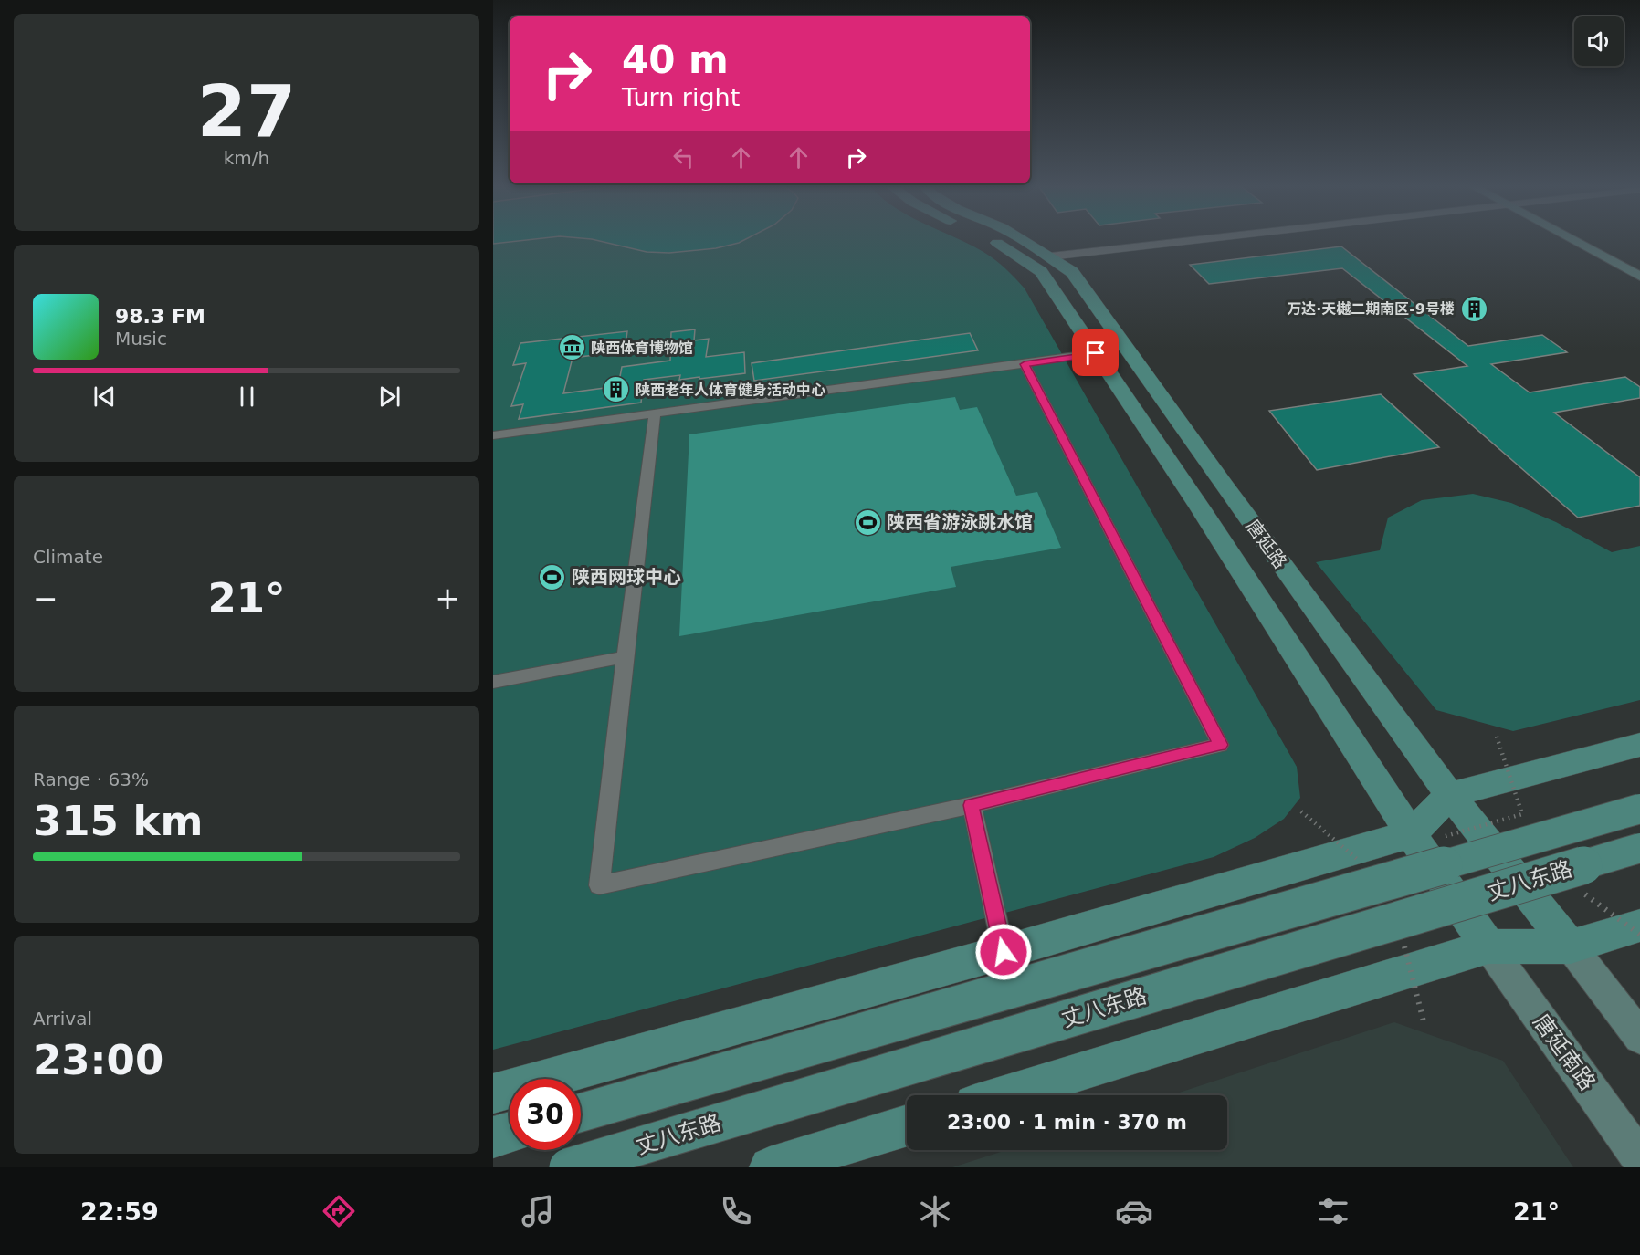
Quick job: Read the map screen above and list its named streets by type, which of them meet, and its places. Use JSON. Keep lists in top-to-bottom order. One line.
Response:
{"streets":{"main road":["唐延路","丈八东路","唐延南路"]},"crossings":[["唐延路","唐延南路"]],"places":{"building":["万达·天樾二期南区-9号楼","陕西老年人体育健身活动中心"],"museum":["陕西体育博物馆"],"sports":["陕西省游泳跳水馆","陕西网球中心"]},"page":{"tile":[["27","km/h"],"Climate",["Range · 63%","315 km"],["Arrival","23:00"]],"turn":["40 m","Turn right"],"song":["98.3 FM","Music"],"heat":["−","21°","+"],"limit":"30","trip":"23:00 · 1 min · 370 m","tabs":["22:59","21°"]}}
